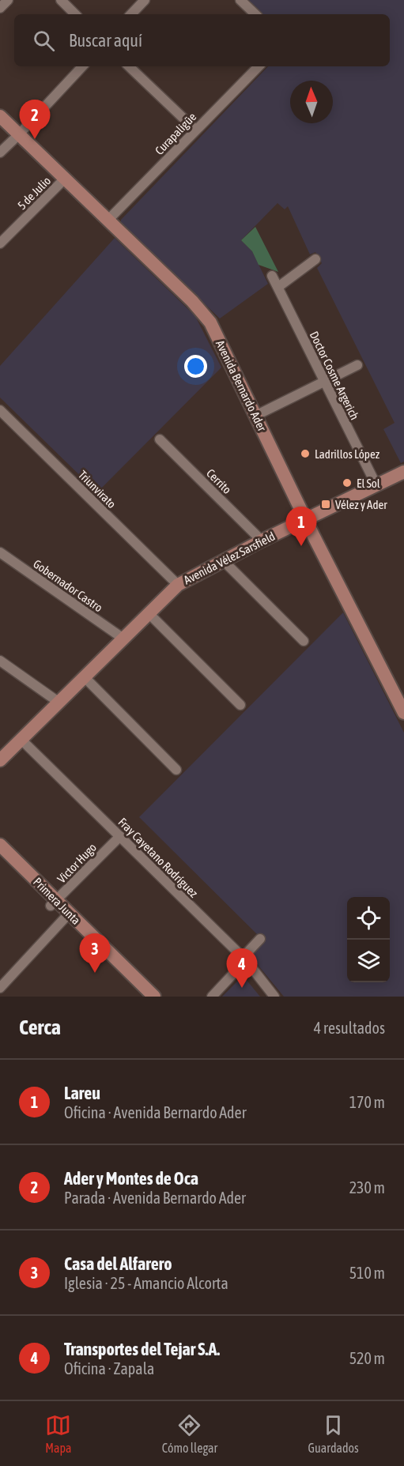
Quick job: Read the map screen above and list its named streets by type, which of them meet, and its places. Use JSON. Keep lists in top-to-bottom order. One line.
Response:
{"streets":{"main road":["Avenida Bernardo Ader","Avenida Vélez Sarsfield","Primera Junta"],"street":["Curapaligüe","5 de Julio","Doctor Cosme Argerich","Cerrito","Triunvirato","Gobernador Castro","Fray Cayetano Rodríguez","Victor Hugo"]},"crossings":[["Curapaligüe","Avenida Bernardo Ader"],["5 de Julio","Avenida Bernardo Ader"],["Doctor Cosme Argerich","Avenida Vélez Sarsfield"],["Avenida Bernardo Ader","Avenida Vélez Sarsfield"],["Cerrito","Avenida Vélez Sarsfield"],["Triunvirato","Avenida Vélez Sarsfield"],["Avenida Vélez Sarsfield","Gobernador Castro"],["Avenida Vélez Sarsfield","Fray Cayetano Rodríguez"],["Fray Cayetano Rodríguez","Victor Hugo"],["Victor Hugo","Primera Junta"]],"places":{"other":["Ladrillos López","El Sol"],"transit":["Vélez y Ader"]},"north":"top","page":{"search":"Buscar aquí","pins":["2","1","3","4"],"heading":["Cerca","4 resultados"],"list":[{"mark":"1","name":"Lareu","note":"Oficina · Avenida Bernardo Ader","value":"170 m"},{"mark":"2","name":"Ader y Montes de Oca","note":"Parada · Avenida Bernardo Ader","value":"230 m"},{"mark":"3","name":"Casa del Alfarero","note":"Iglesia · 25 - Amancio Alcorta","value":"510 m"},{"mark":"4","name":"Transportes del Tejar S.A.","note":"Oficina · Zapala","value":"520 m"}],"nav":["Mapa","Cómo llegar","Guardados"]}}
